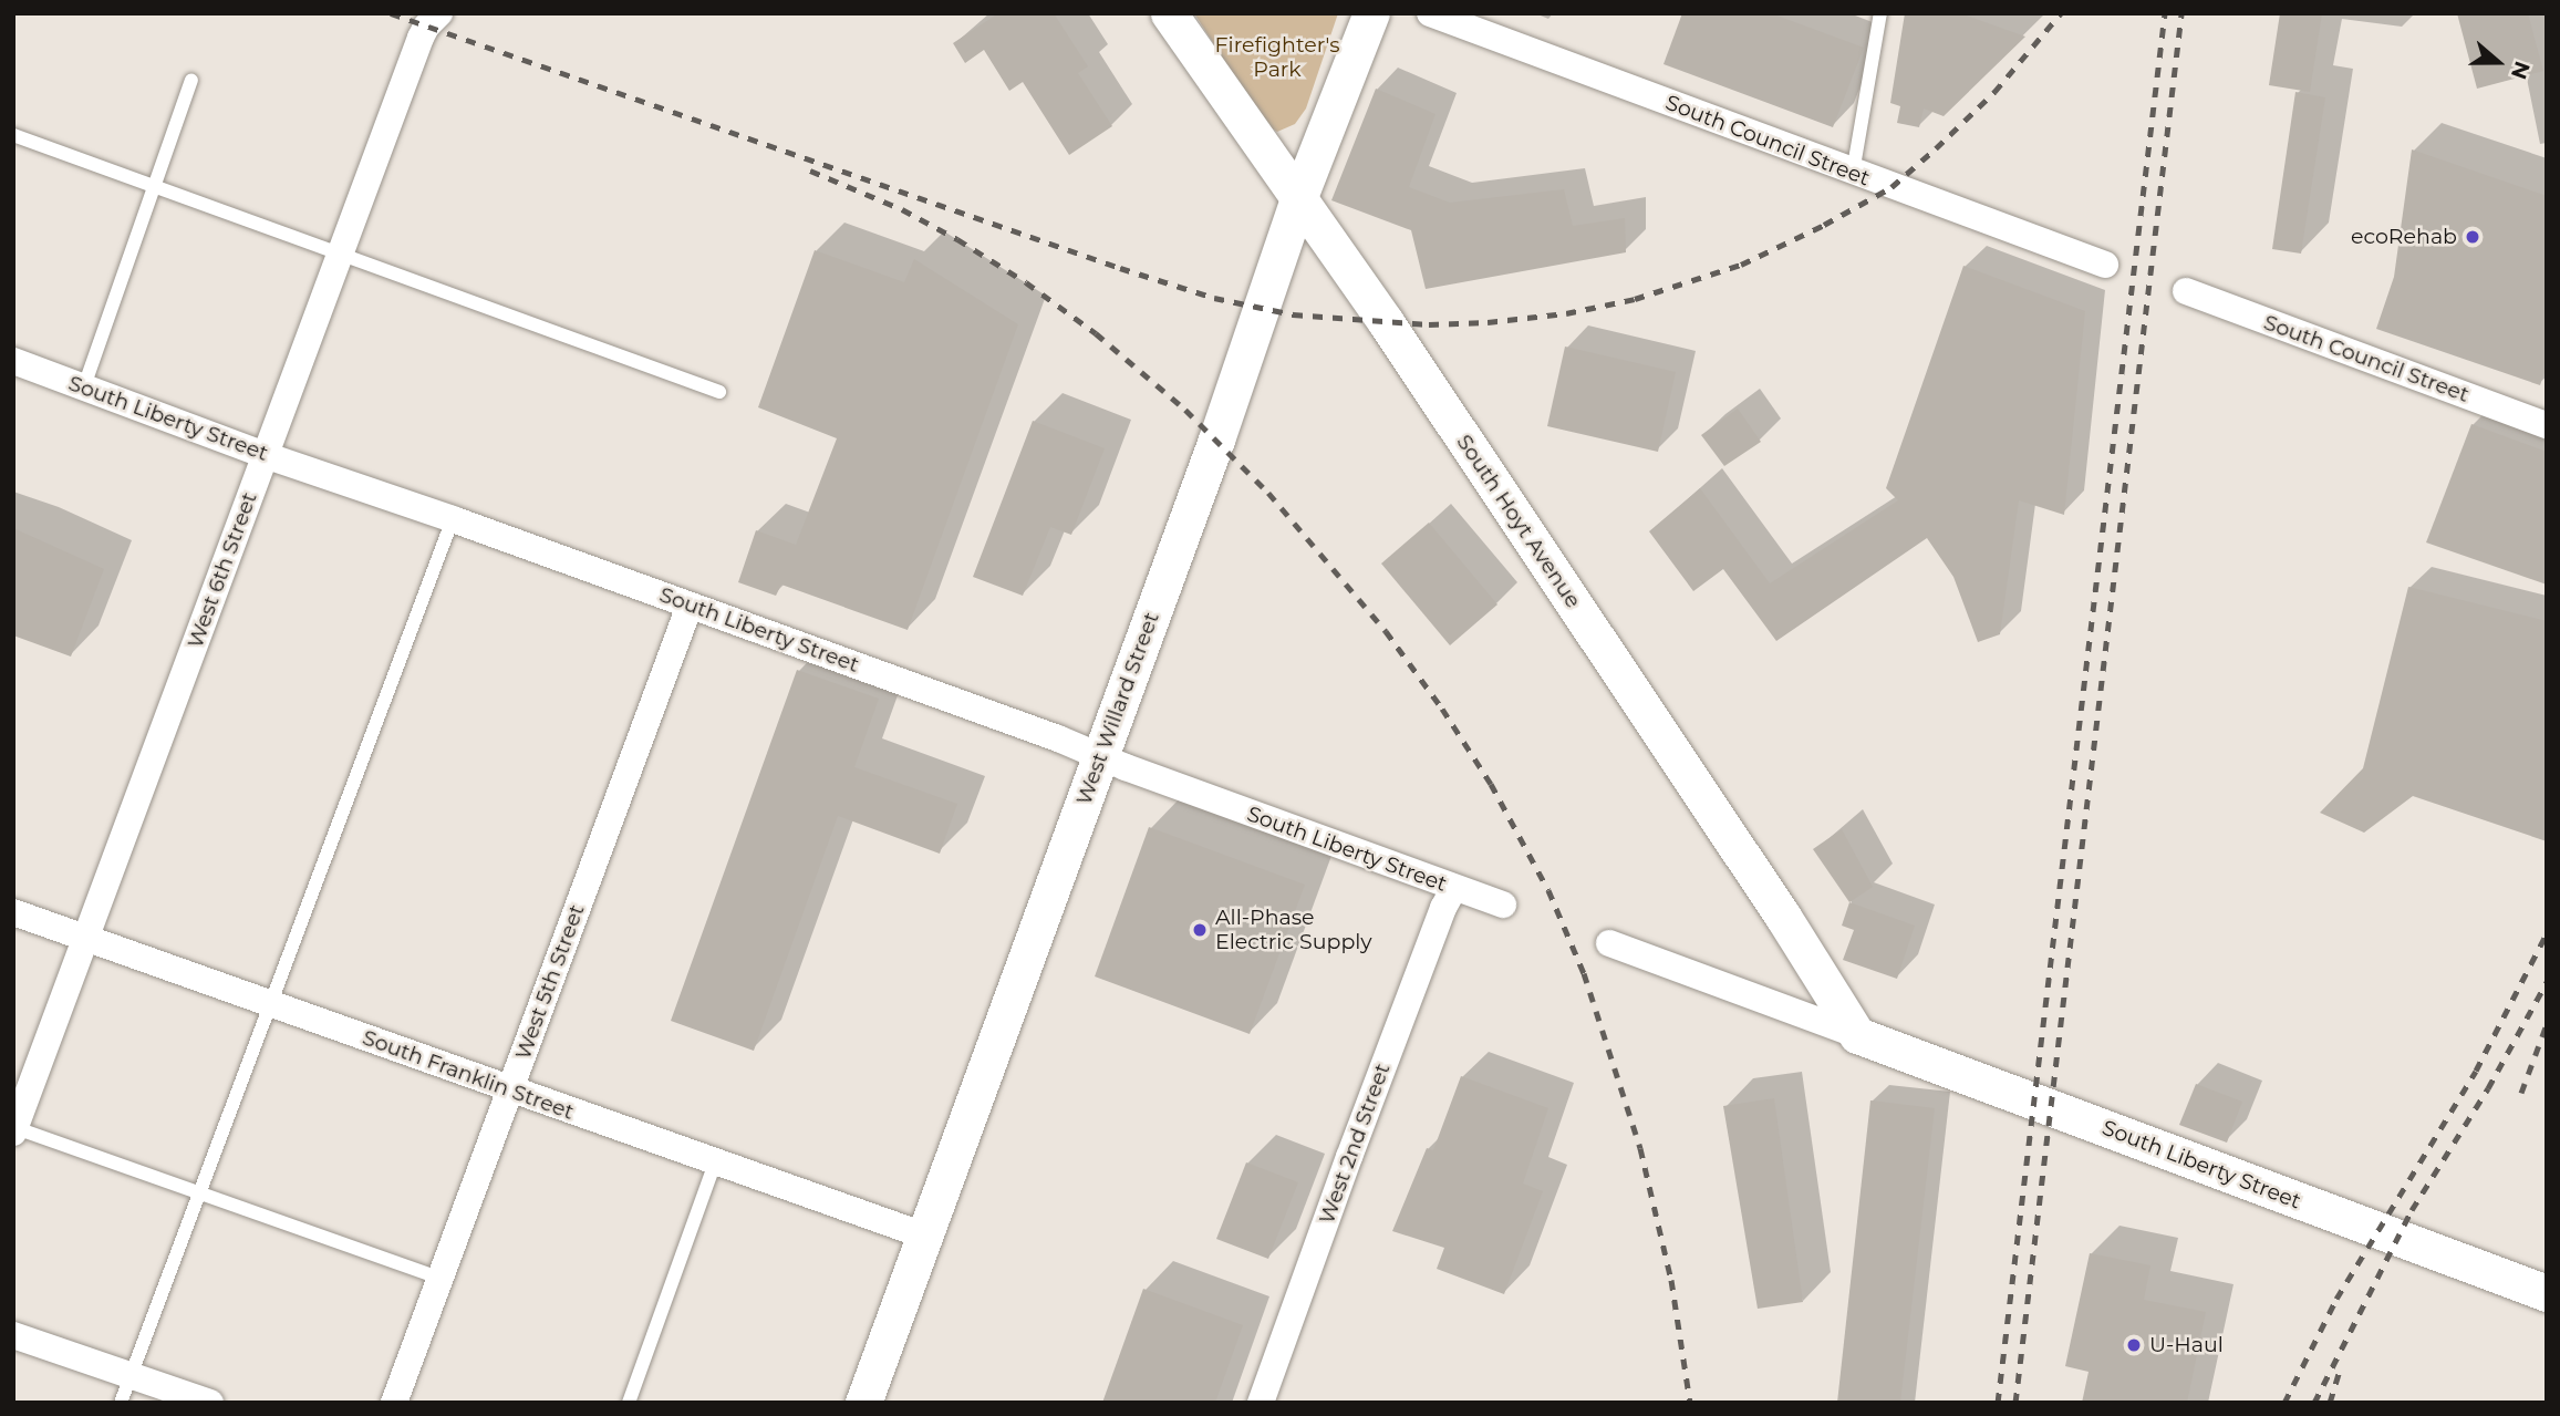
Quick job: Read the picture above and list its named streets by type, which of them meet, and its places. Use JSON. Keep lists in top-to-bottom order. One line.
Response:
{"streets":{"main road":["South Liberty Street","South Hoyt Avenue","West Willard Street"],"street":["South Council Street","West 6th Street","West 5th Street","South Franklin Street","West 2nd Street"]},"crossings":[["South Liberty Street","South Hoyt Avenue"],["South Liberty Street","West 6th Street"],["South Liberty Street","West Willard Street"],["South Liberty Street","West 5th Street"],["South Liberty Street","West 2nd Street"],["South Hoyt Avenue","West Willard Street"],["West 6th Street","South Franklin Street"],["West Willard Street","South Franklin Street"],["West 5th Street","South Franklin Street"]],"parks":["Firefighter's Park"],"places":["ecoRehab","All-Phase Electric Supply","U-Haul"],"north":"right"}
